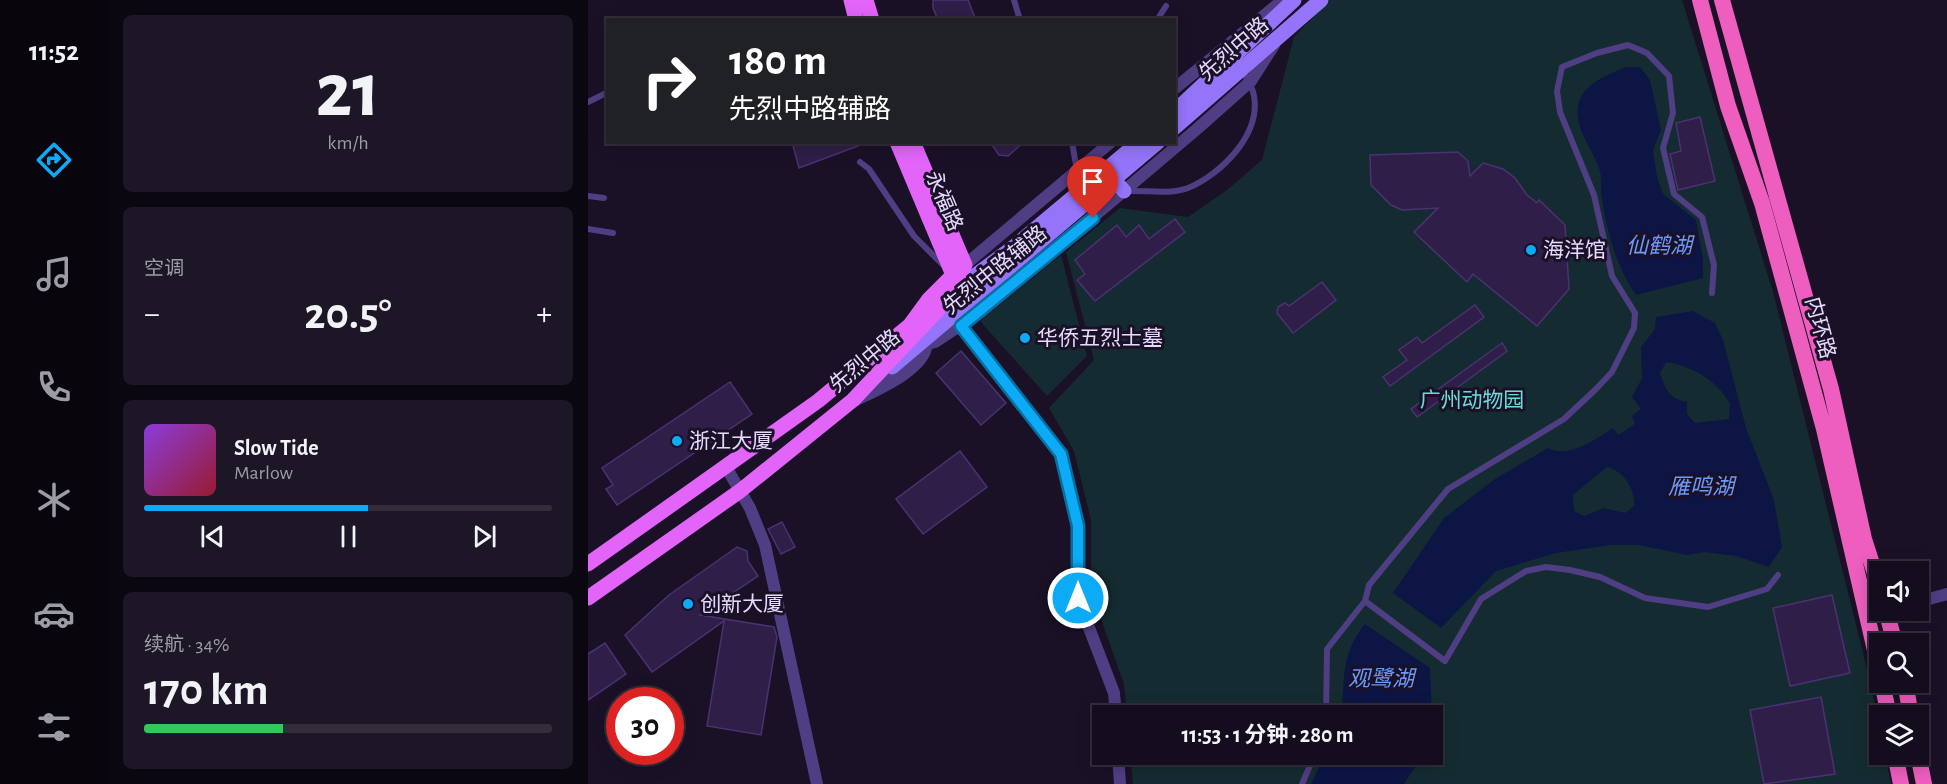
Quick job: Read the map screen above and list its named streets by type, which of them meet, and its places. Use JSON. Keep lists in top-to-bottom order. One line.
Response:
{"streets":{"highway":["内环路"],"main road":["先烈中路","永福路"],"street":["先烈中路辅路"]},"crossings":[["先烈中路","先烈中路辅路"],["永福路","先烈中路辅路"]],"water":["仙鹤湖","雁鸣湖","观鹭湖"],"parks":["广州动物园"],"places":["海洋馆","华侨五烈士墓","浙江大厦","创新大厦"],"page":{"tabs":"11:52","tile":[["21","km/h"],"空调",["续航 · 34%","170 km"]],"turn":["180 m","先烈中路辅路"],"heat":["−","20.5°","+"],"song":["Slow Tide","Marlow"],"limit":"30","trip":"11:53 · 1 分钟 · 280 m"}}
